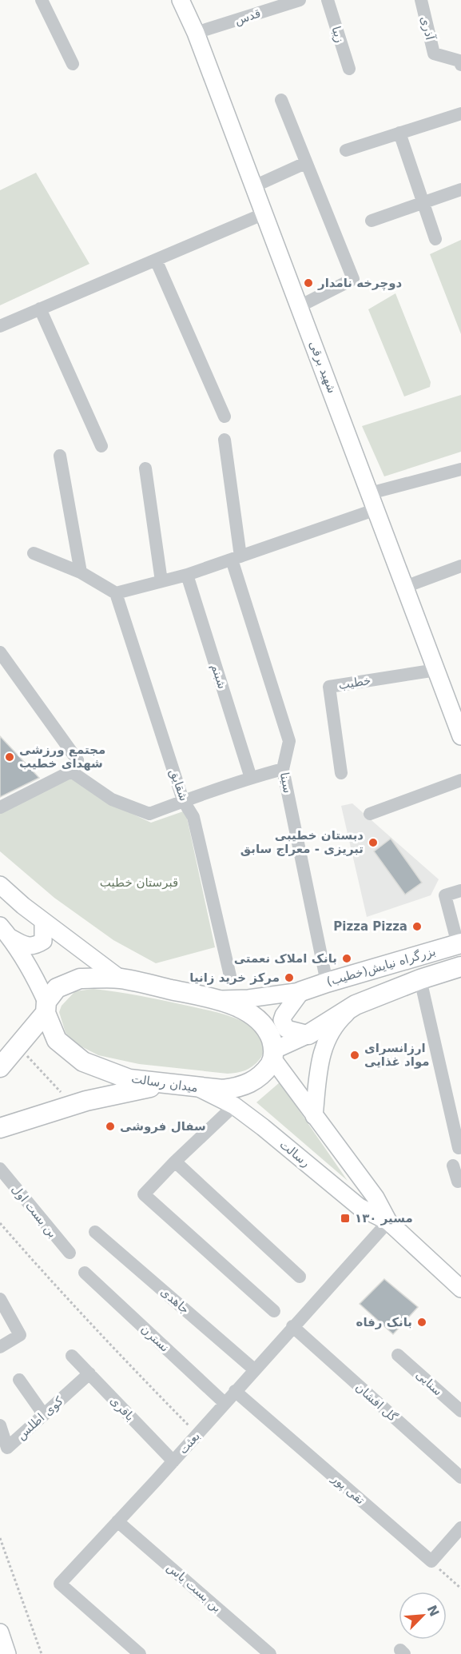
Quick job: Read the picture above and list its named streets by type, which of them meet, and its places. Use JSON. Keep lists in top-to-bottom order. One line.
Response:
{"streets":{"highway":["بزرگراه نیایش(خطیب)","میدان رسالت"],"main road":["شهید برقی","رسالت"],"street":["قدس","آذری","زیبا","شبنم","خطیب","سینا","شقایق","بن بست اول","جاهدی","نسترن","سنایی","گل افشان","باقری","کوی اطلس","بعثت","تقی پور","بن بست یاس"]},"crossings":[["قدس","شهید برقی"],["شهید برقی","خطیب"],["سینا","بزرگراه نیایش(خطیب)"],["میدان رسالت","رسالت"],["رسالت","بعثت"],["جاهدی","بعثت"],["نسترن","بعثت"],["گل افشان","بعثت"],["باقری","کوی اطلس"],["باقری","بعثت"],["بعثت","تقی پور"],["بعثت","بن بست یاس"]],"parks":["قبرستان خطیب"],"places":{"other":["دوچرخه نامدار","مجتمع ورزشی شهدای خطیب","دبستان خطیبی تبریزی - معراج سابق","Pizza Pizza","بانک املاک نعمتی","مرکز خرید زانیا","ارزانسرای مواد غذایی","سفال فروشی","بانک رفاه"],"transit":["مسیر ۱۳۰"]},"north":"top right"}
